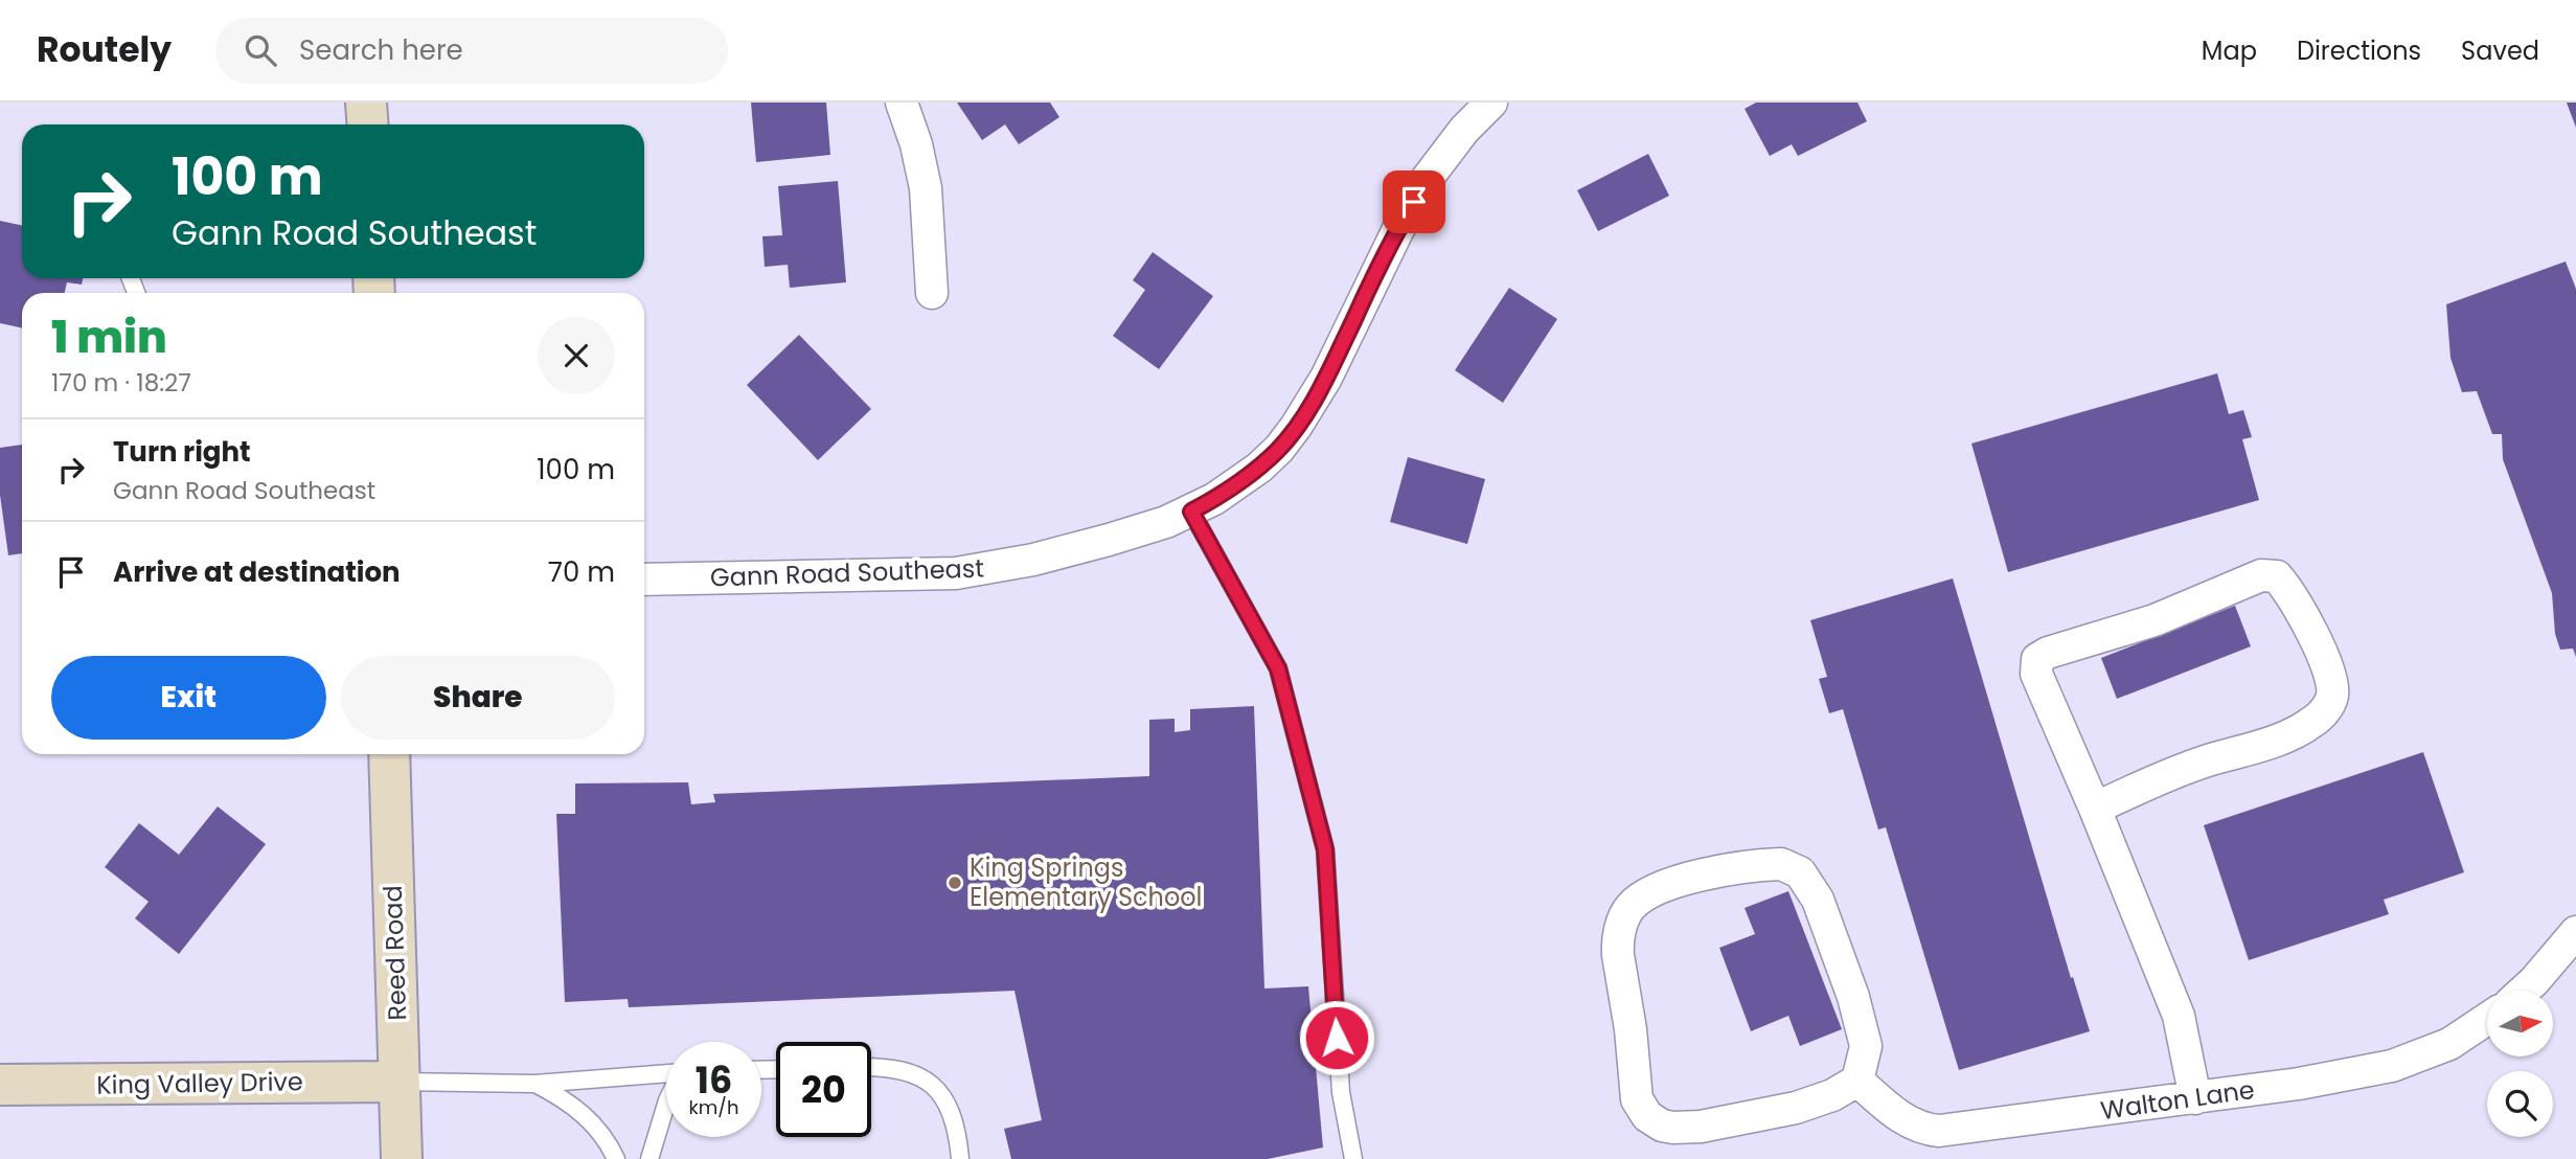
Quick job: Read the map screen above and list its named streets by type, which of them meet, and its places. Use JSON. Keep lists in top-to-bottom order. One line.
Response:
{"streets":{"street":["Gann Road Southeast","Reed Road","King Valley Drive","Walton Lane"]},"crossings":[["Reed Road","King Valley Drive"]],"places":["King Springs Elementary School"],"north":"right","page":{"header":"Routely","search":"Search here","nav":["Map","Directions","Saved"],"turn":["100 m","Gann Road Southeast"],"heading":["1 min","170 m · 18:27"],"list":[{"name":"Turn right","note":"Gann Road Southeast","value":"100 m"},{"name":"Arrive at destination","value":"70 m"}],"buttons":["Exit","Share"],"speed":"16 km/h","limit":"20"}}
